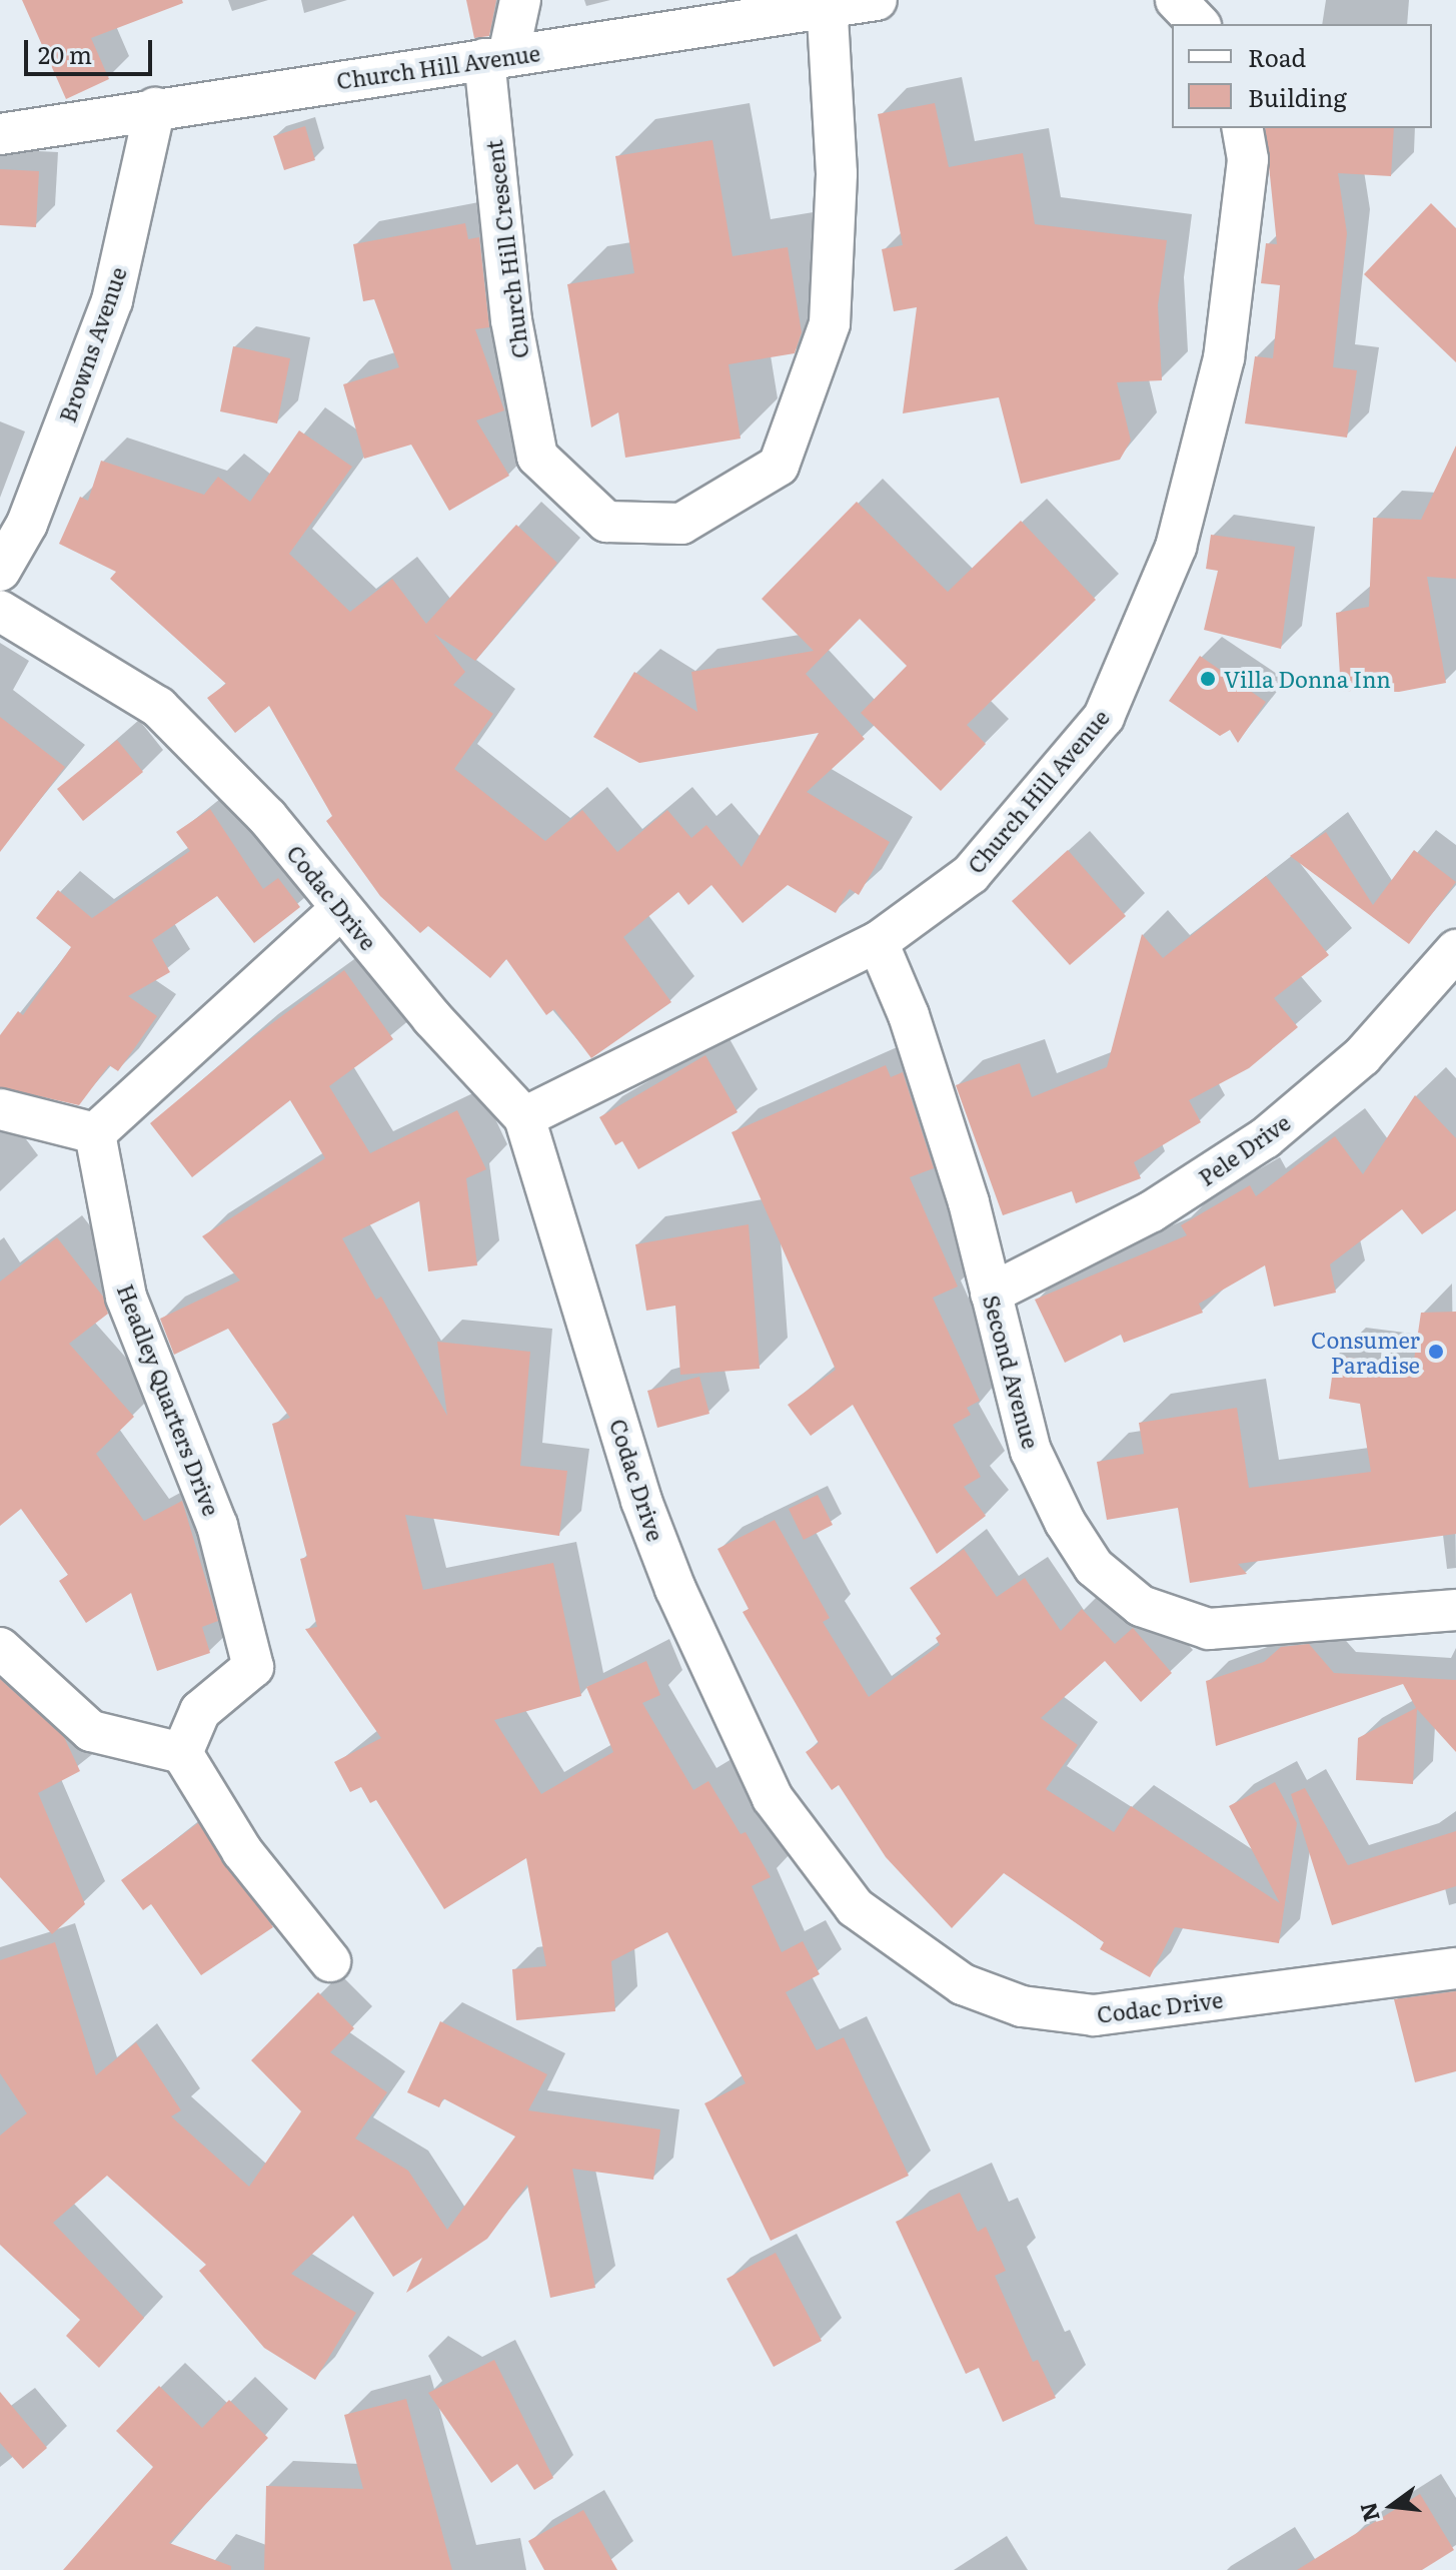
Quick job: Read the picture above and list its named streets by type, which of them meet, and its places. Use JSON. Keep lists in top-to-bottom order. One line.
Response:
{"streets":{"street":["Church Hill Avenue","Church Hill Crescent","Browns Avenue","Codac Drive","Pele Drive","Second Avenue","Headley Quarters Drive"]},"crossings":[["Church Hill Avenue","Church Hill Crescent"],["Church Hill Avenue","Browns Avenue"],["Church Hill Avenue","Codac Drive"],["Church Hill Avenue","Second Avenue"],["Pele Drive","Second Avenue"]],"places":["Villa Donna Inn","Consumer Paradise"],"legend":["Road","Building"],"scale_bar":"20 m","north":"left"}
